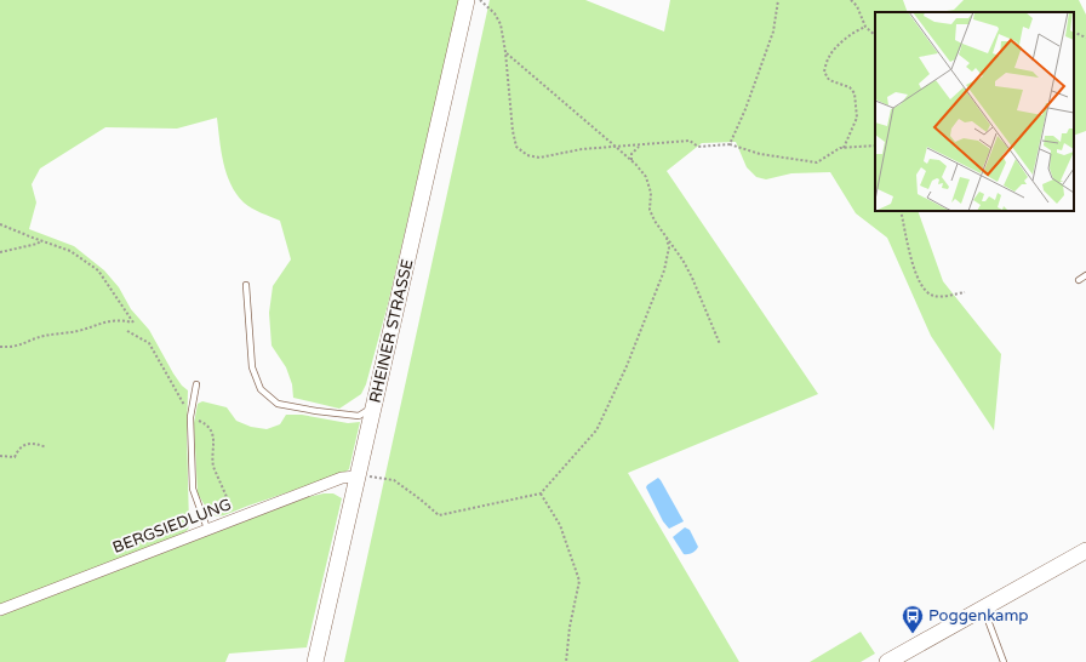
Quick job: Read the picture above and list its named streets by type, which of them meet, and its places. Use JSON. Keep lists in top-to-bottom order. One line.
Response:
{"streets":{"main road":["RHEINER STRASSE"],"street":["BERGSIEDLUNG"]},"crossings":[["RHEINER STRASSE","BERGSIEDLUNG"]],"places":{"bus stop":["Poggenkamp"]}}
